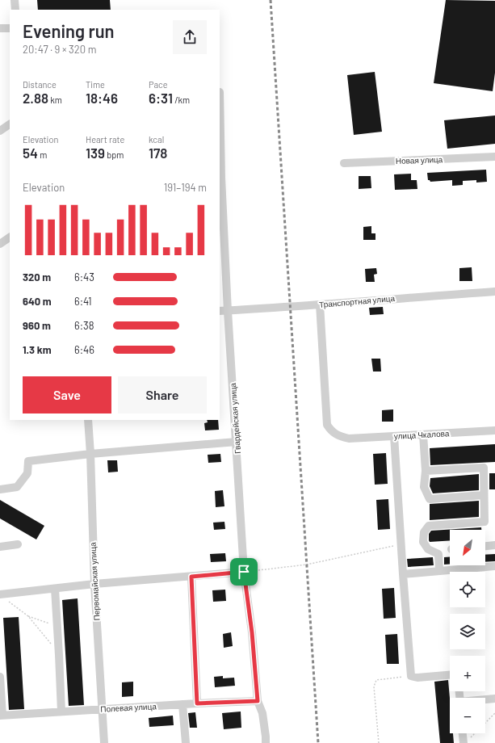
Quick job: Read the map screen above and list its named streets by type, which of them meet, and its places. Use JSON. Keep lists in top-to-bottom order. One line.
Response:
{"streets":{"street":["Новая улица","Транспортная улица","Гвардейская улица","улица Чкалова","Первомайская улица","Полевая улица"]},"crossings":[["Транспортная улица","Гвардейская улица"],["Транспортная улица","улица Чкалова"],["Гвардейская улица","Полевая улица"],["Первомайская улица","Полевая улица"]],"north":"bottom left","page":{"heading":["Evening run","20:47 · 9 × 320 m"],"stats":[["Distance","2.88 km"],["Time","18:46"],["Pace","6:31 /km"],["Elevation","54 m"],["Heart rate","139 bpm"],["kcal","178"]],"chart":["Elevation","191–194 m"],"list":[{"name":"320 m","note":"6:43"},{"name":"640 m","note":"6:41"},{"name":"960 m","note":"6:38"},{"name":"1.3 km","note":"6:46"}],"buttons":["Save","Share"],"map_buttons":["+","−"]}}
